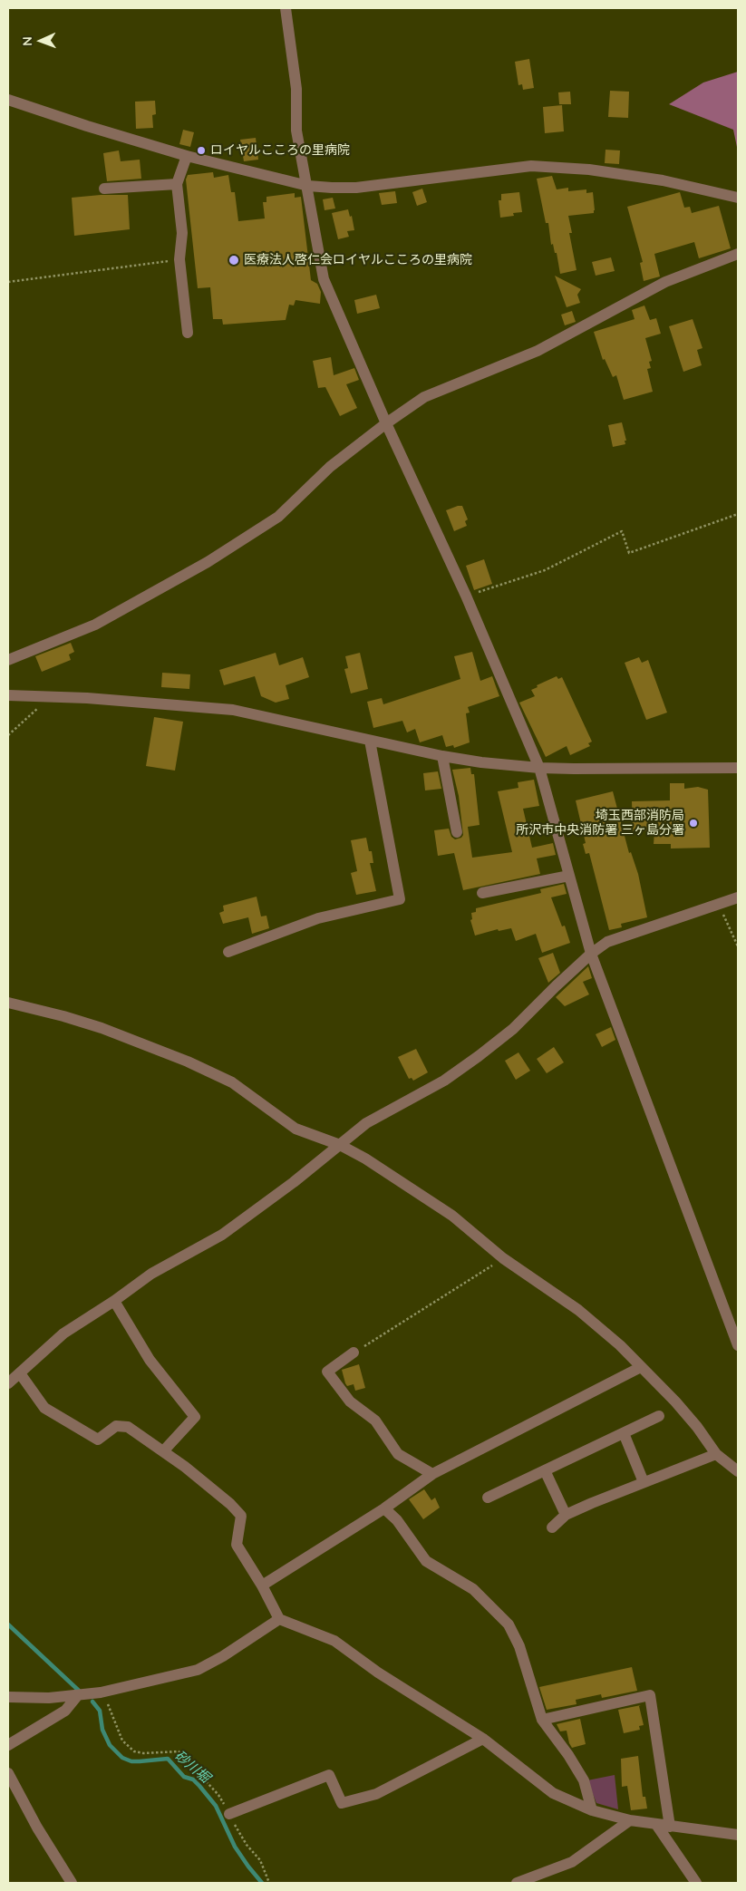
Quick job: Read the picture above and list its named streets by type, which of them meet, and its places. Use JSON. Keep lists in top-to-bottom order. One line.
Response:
{"water":["砂川堀"],"places":["ロイヤルこころの里病院","医療法人啓仁会ロイヤルこころの里病院","埼玉西部消防局 所沢市中央消防署 三ヶ島分署"],"north":"left"}
